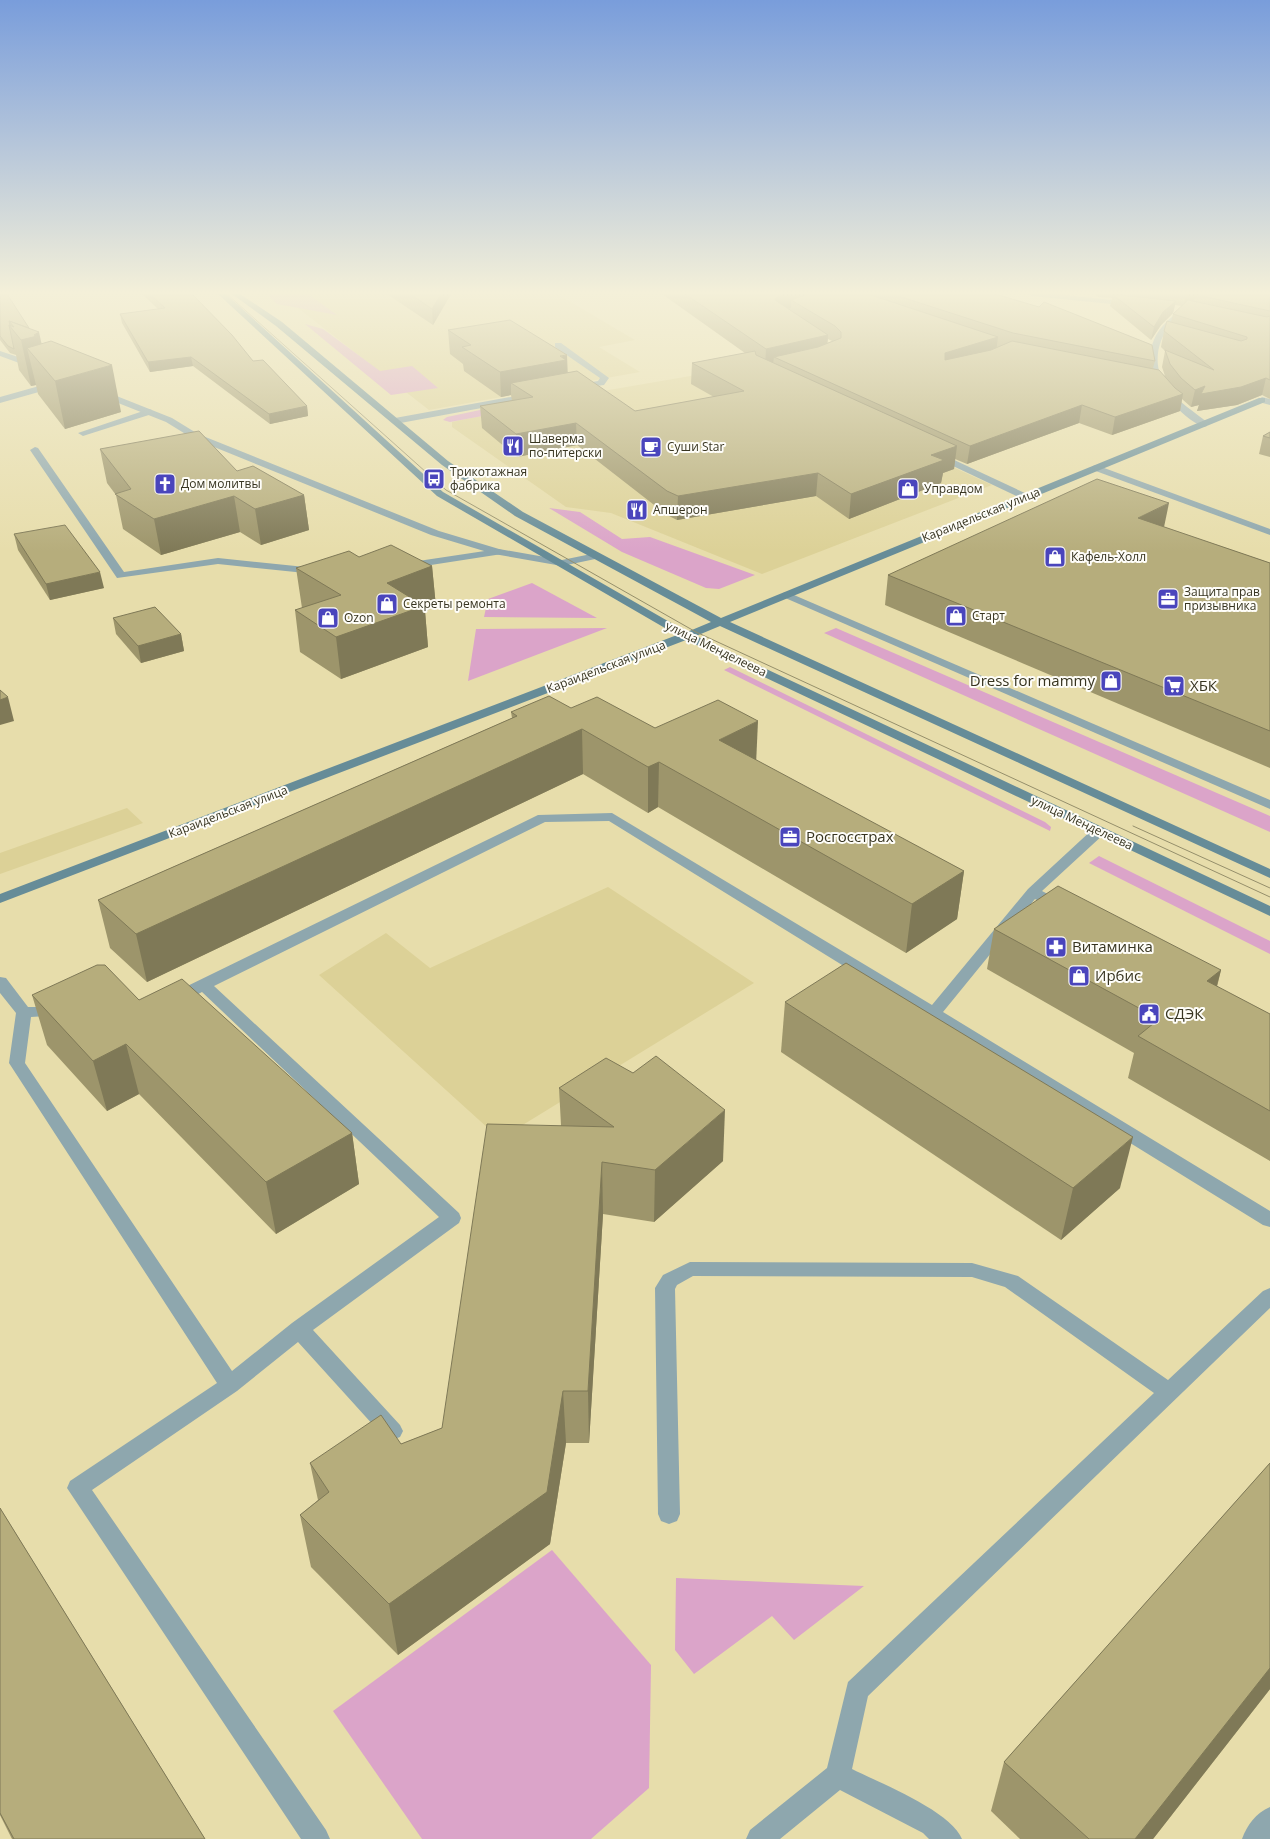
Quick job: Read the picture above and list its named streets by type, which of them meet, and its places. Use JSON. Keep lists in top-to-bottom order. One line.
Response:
{"streets":{"main road":["Караидельская улица","улица Менделеева"]},"crossings":[["Караидельская улица","улица Менделеева"]],"places":{"restaurant":["Шаверма по-питерски","Апшерон"],"cafe":["Суши Star"],"bus stop":["Трикотажная фабрика"],"church":["Дом молитвы"],"shop":["Управдом","Кафель-Холл","Секреты ремонта","Старт","Ozon","Dress for mammy","Ирбис"],"office":["Защита прав призывника","Росгосстрах"],"supermarket":["ХБК"],"pharmacy":["Витаминка"],"public building":["СДЭК"]}}
